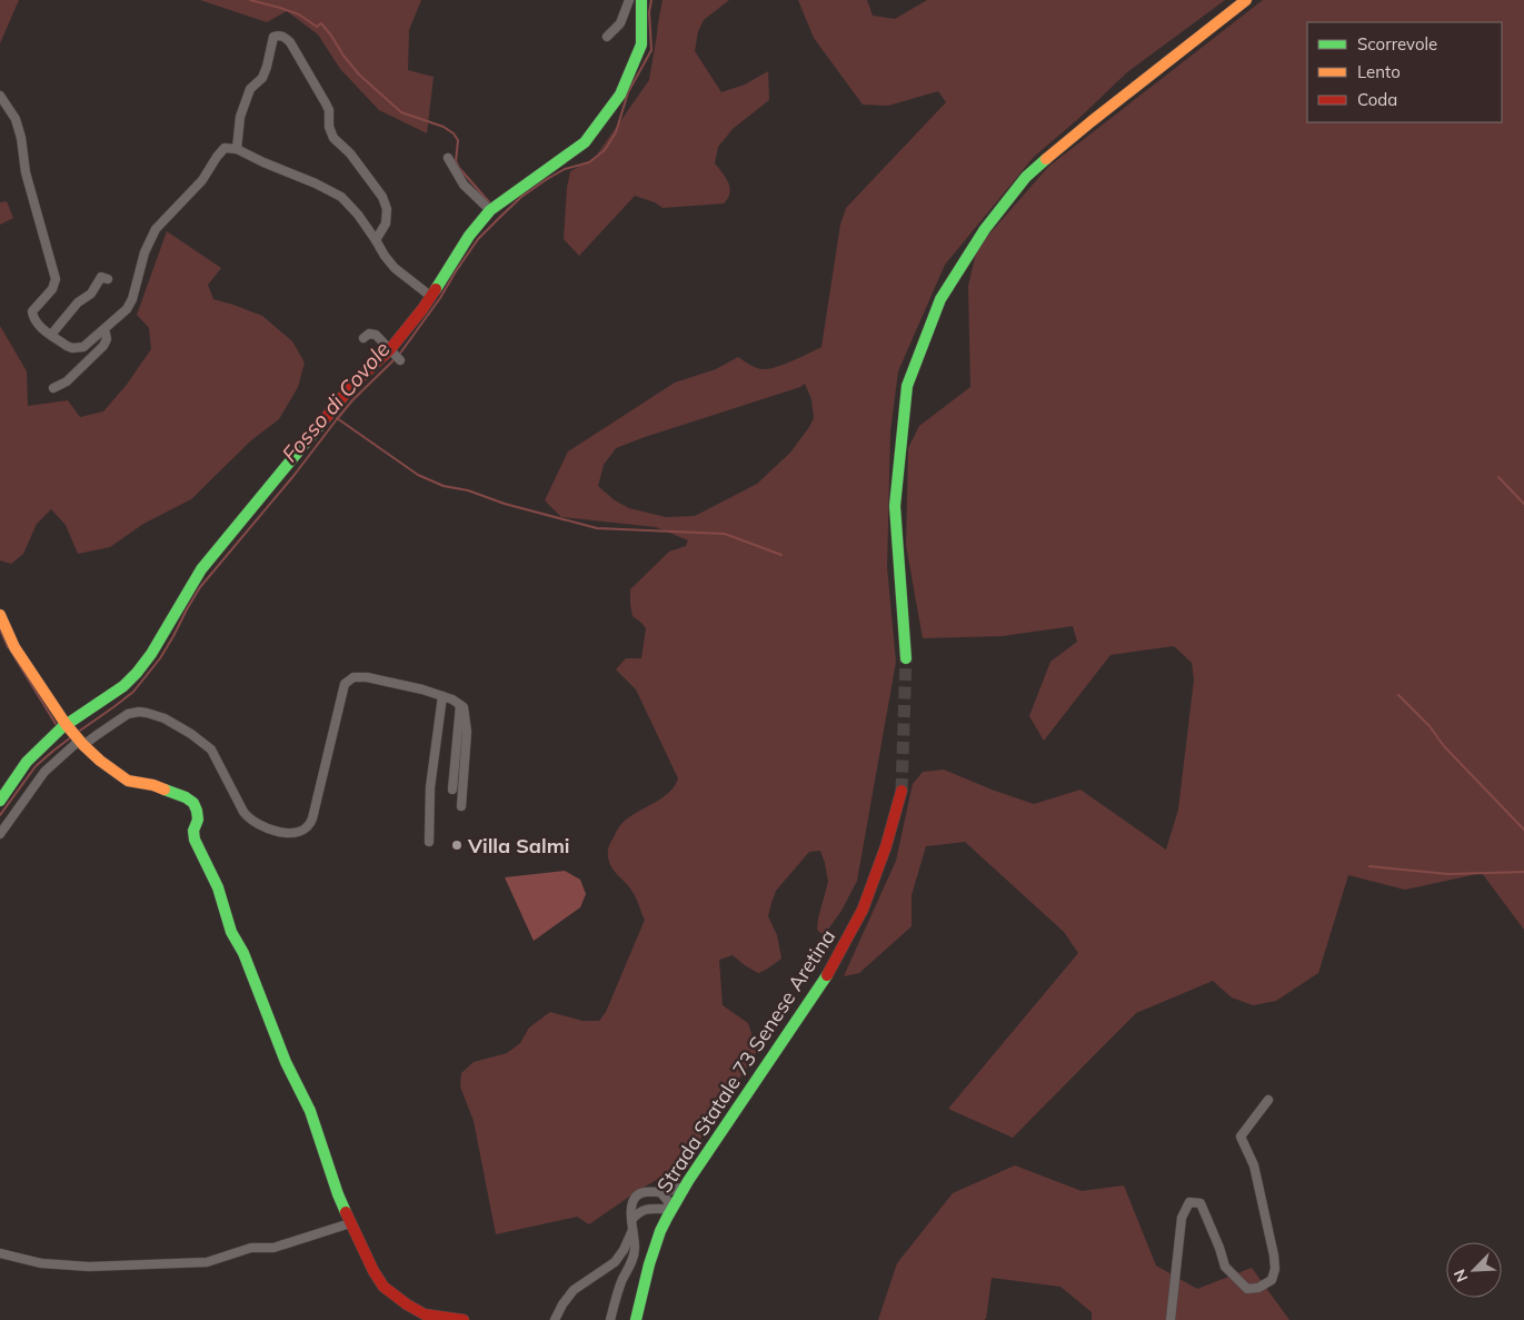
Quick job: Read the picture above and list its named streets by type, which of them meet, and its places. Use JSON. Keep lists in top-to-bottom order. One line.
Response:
{"streets":{"street":["Strada Statale 73 Senese Aretina"]},"water":["Fosso di Covole"],"places":["Villa Salmi"],"legend":["Scorrevole","Lento","Coda"],"north":"bottom left"}
